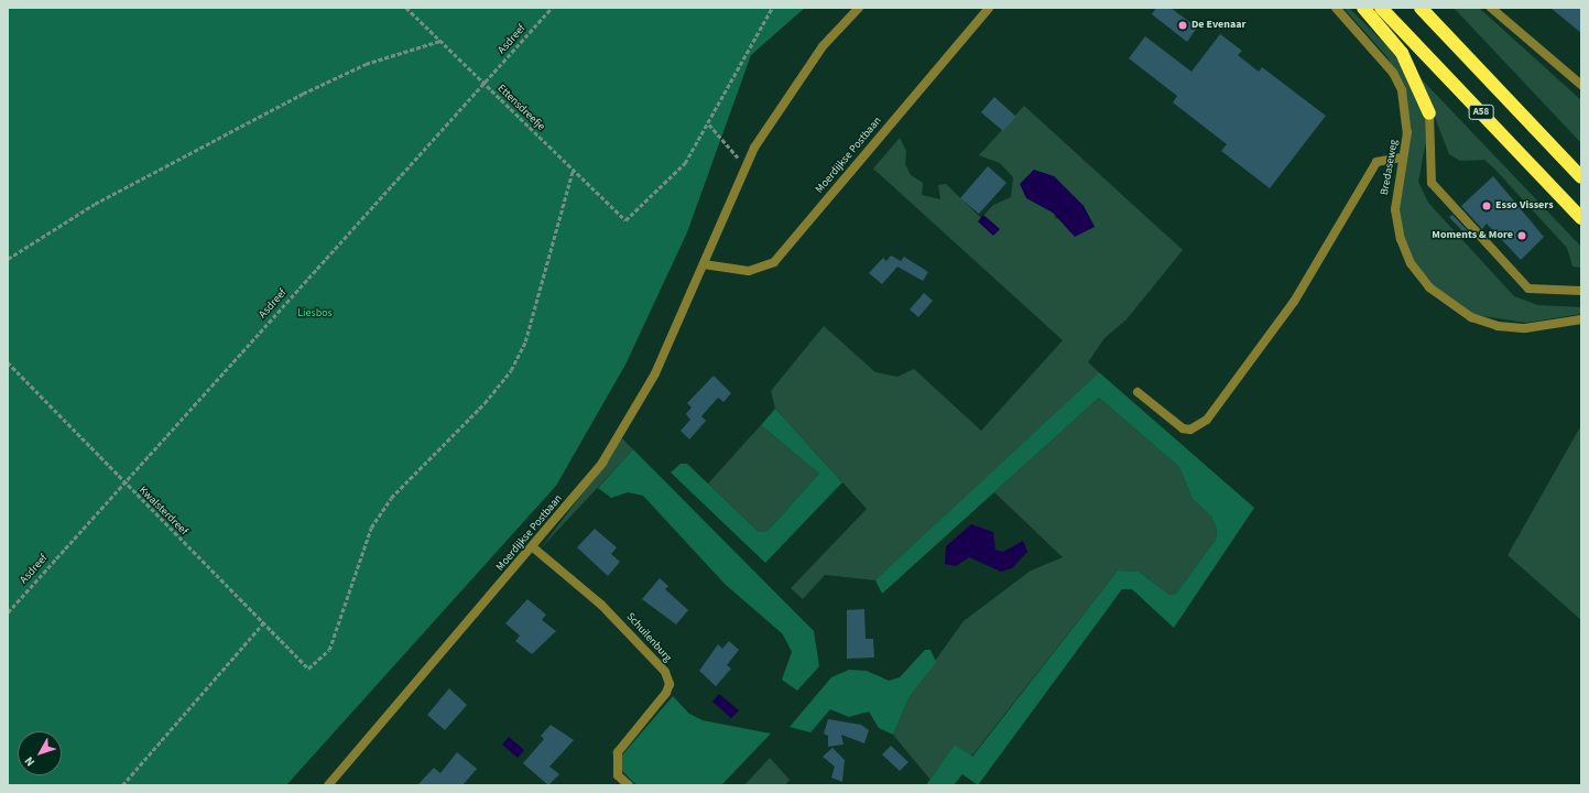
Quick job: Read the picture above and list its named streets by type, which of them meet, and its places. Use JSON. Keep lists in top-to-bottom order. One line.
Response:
{"streets":{"highway":["A58"],"street":["Moerdijkse Postbaan","Bredaseweg","Schuilenburg"],"path":["Asdreef","Ettensdreefje","Kwalsterdreef"]},"crossings":[["Asdreef","Ettensdreefje"],["Asdreef","Kwalsterdreef"],["Ettensdreefje","Kwalsterdreef"],["Moerdijkse Postbaan","Schuilenburg"]],"parks":["Liesbos"],"places":["De Evenaar","Esso Vissers","Moments & More"],"north":"bottom left"}
